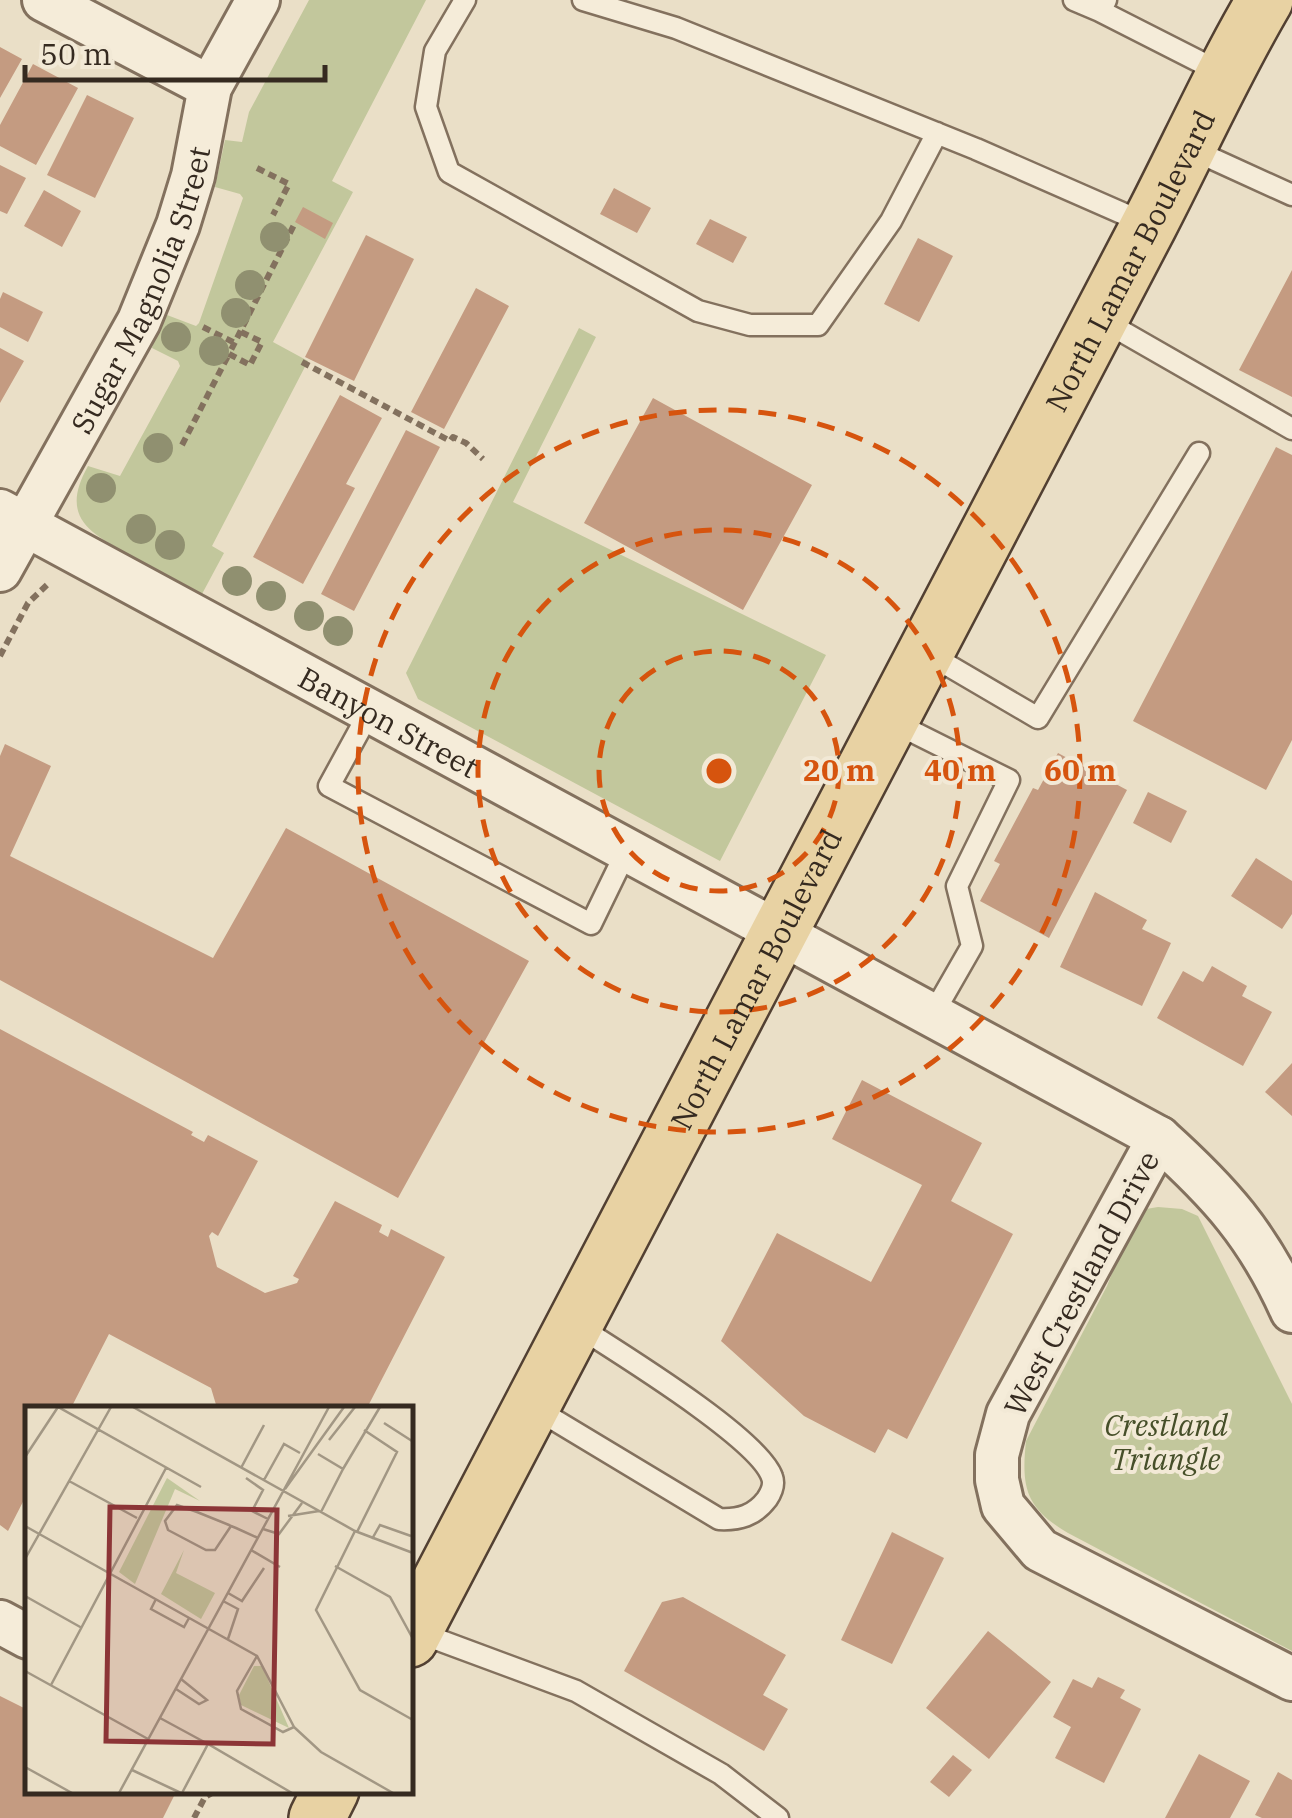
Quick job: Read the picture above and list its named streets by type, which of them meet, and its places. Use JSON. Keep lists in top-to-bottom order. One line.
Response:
{"streets":{"main road":["North Lamar Boulevard"],"street":["Sugar Magnolia Street","Banyon Street","West Crestland Drive"]},"crossings":[["North Lamar Boulevard","Banyon Street"],["North Lamar Boulevard","West Crestland Drive"],["Sugar Magnolia Street","Banyon Street"],["Banyon Street","West Crestland Drive"]],"parks":["Crestland Triangle"],"scale_bar":"50 m","rings":["20 m","40 m","60 m"]}
